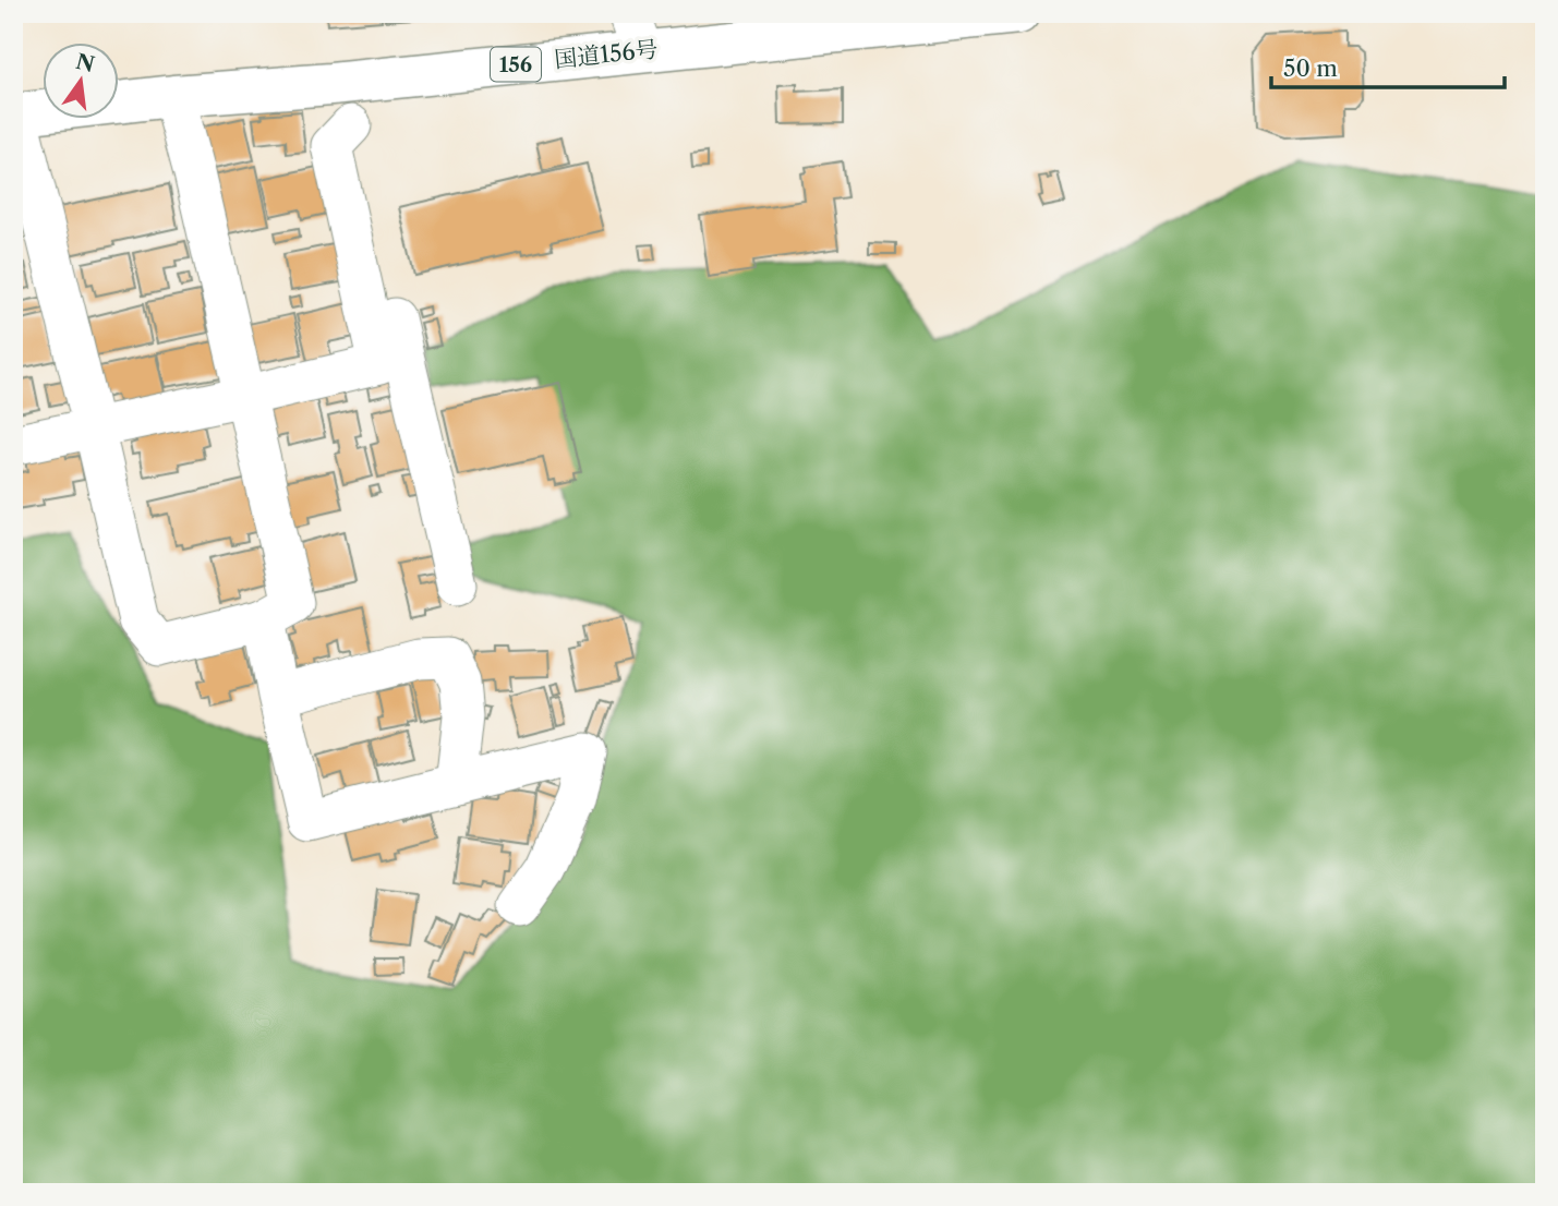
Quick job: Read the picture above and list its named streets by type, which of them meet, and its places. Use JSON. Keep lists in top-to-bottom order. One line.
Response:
{"streets":{"highway":["国道156号","156"]},"scale_bar":"50 m","north":"top"}
